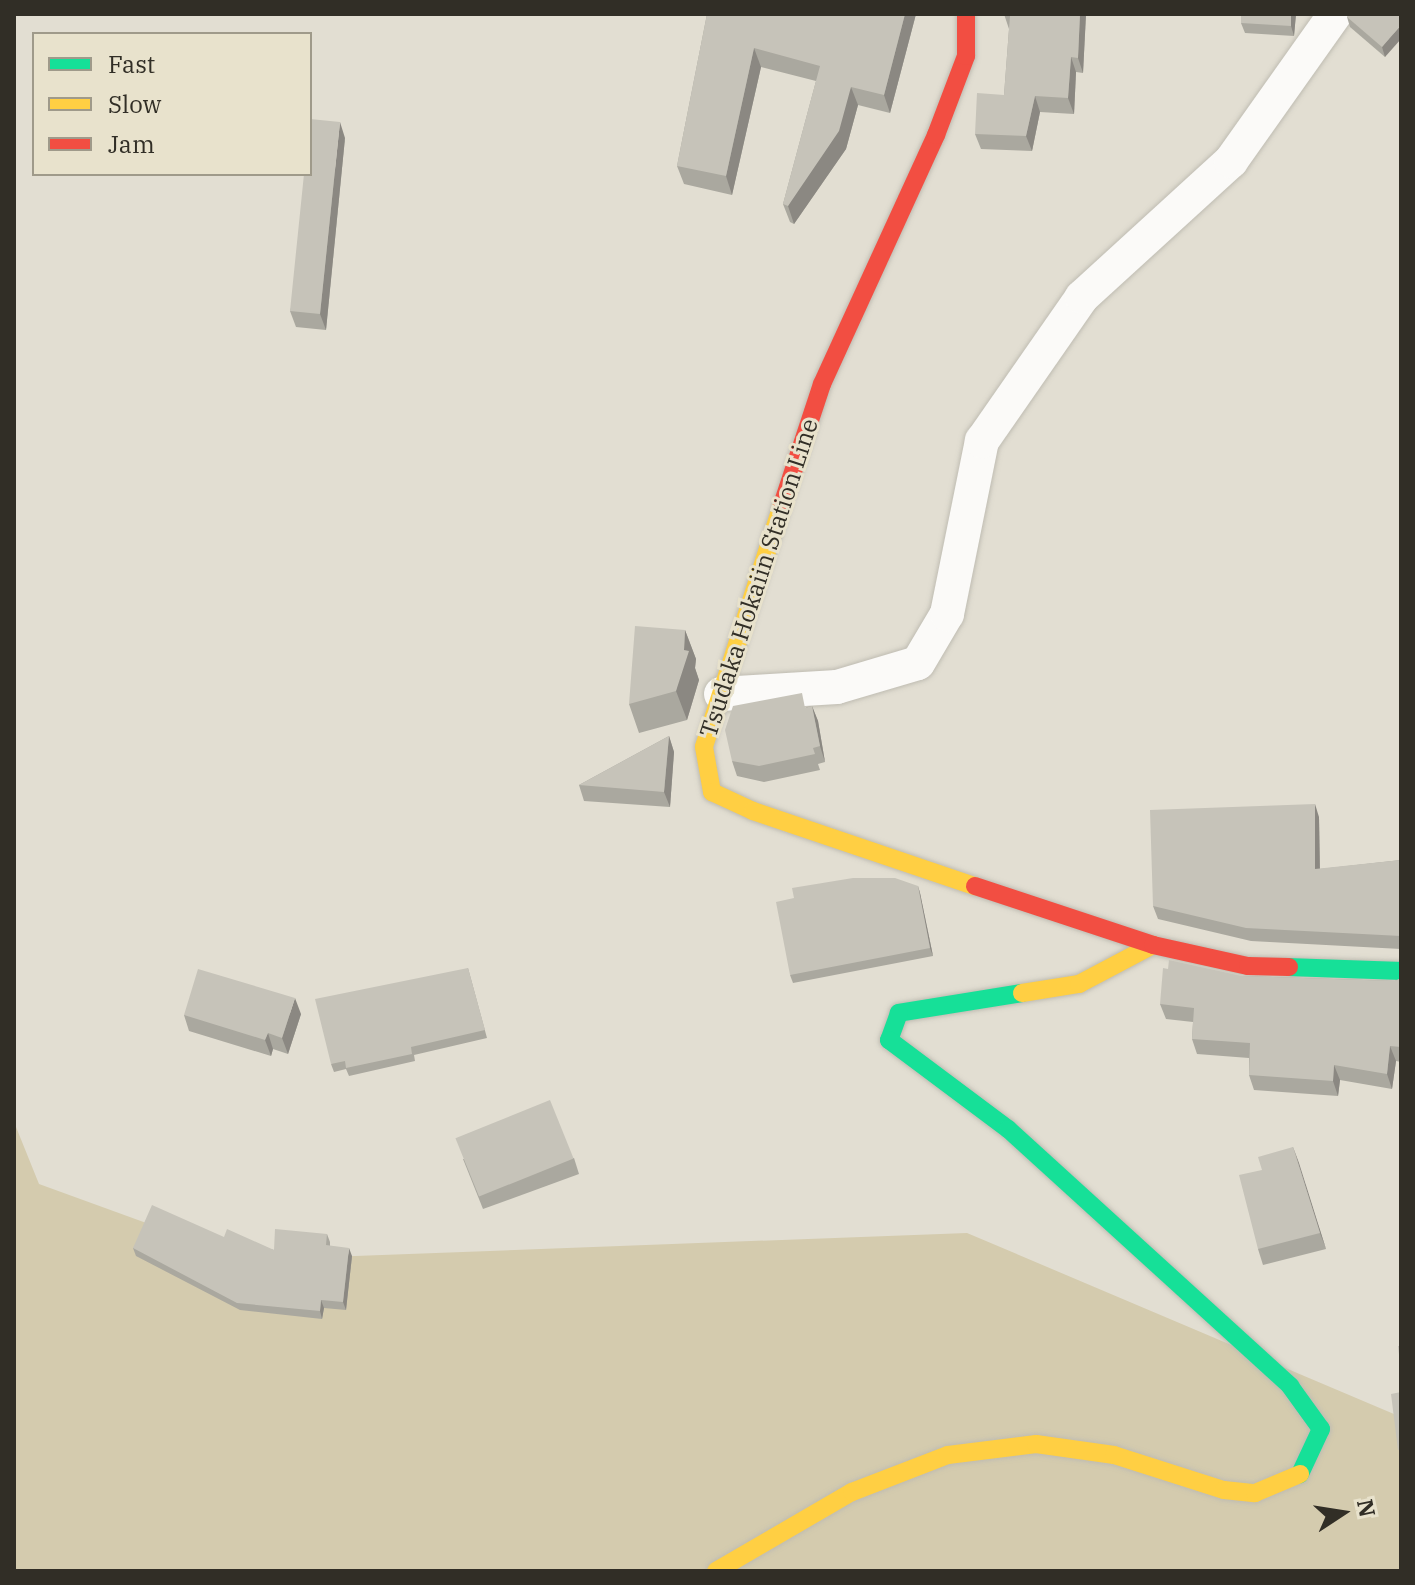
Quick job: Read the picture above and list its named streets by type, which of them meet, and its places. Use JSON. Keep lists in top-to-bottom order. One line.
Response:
{"streets":{"main road":["Tsudaka Hokaiin Station Line"]},"legend":["Fast","Slow","Jam"],"north":"right"}
